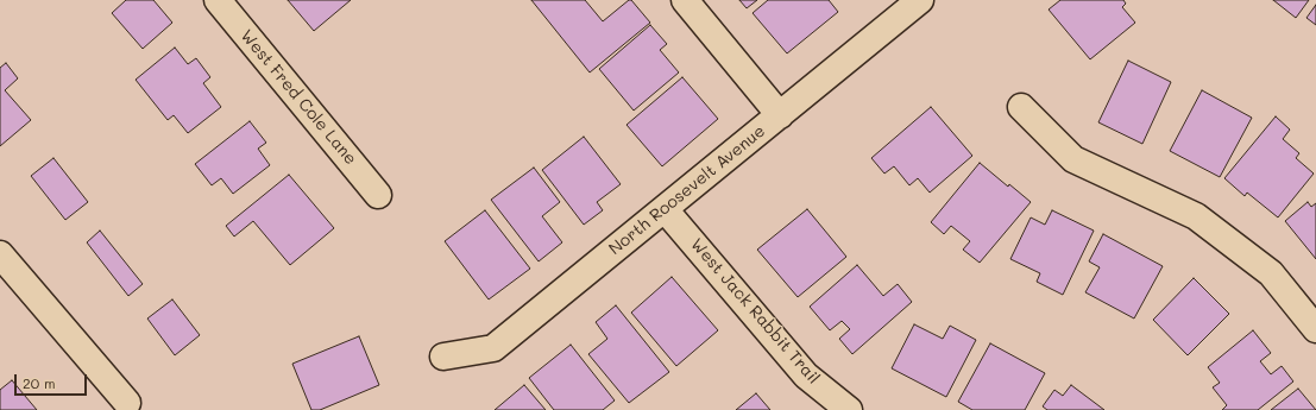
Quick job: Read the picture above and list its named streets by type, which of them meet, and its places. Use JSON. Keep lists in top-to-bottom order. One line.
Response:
{"streets":{"street":["West Fred Cole Lane","North Roosevelt Avenue","West Jack Rabbit Trail"]},"crossings":[["North Roosevelt Avenue","West Jack Rabbit Trail"]],"scale_bar":"20 m"}
